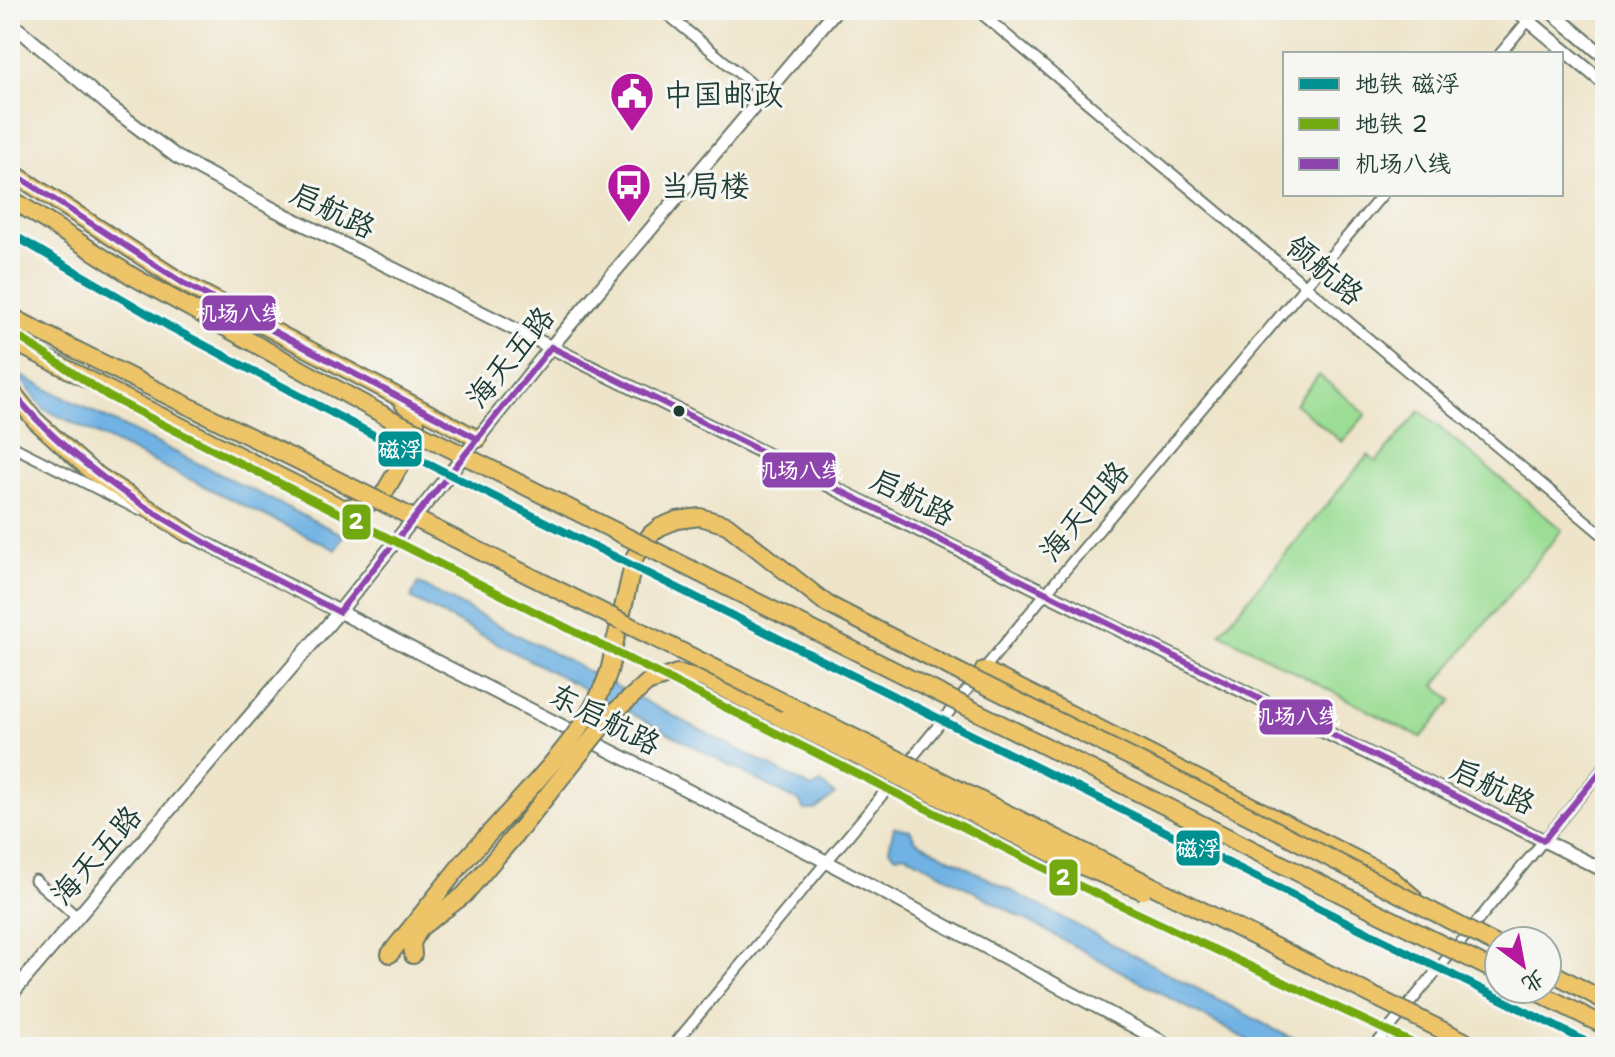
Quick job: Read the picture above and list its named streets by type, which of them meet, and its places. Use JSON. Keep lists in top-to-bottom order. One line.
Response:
{"streets":{"street":["启航路","领航路","海天五路","海天四路","东启航路"]},"crossings":[["启航路","海天五路"],["启航路","海天四路"],["领航路","海天四路"],["海天五路","东启航路"],["海天四路","东启航路"]],"places":{"public building":["中国邮政"],"bus stop":["当局楼"]},"lines":["transit line 机场八线","metro line 磁浮","metro line 2"],"legend":["地铁 磁浮","地铁 2","机场八线"],"north":"bottom right"}
